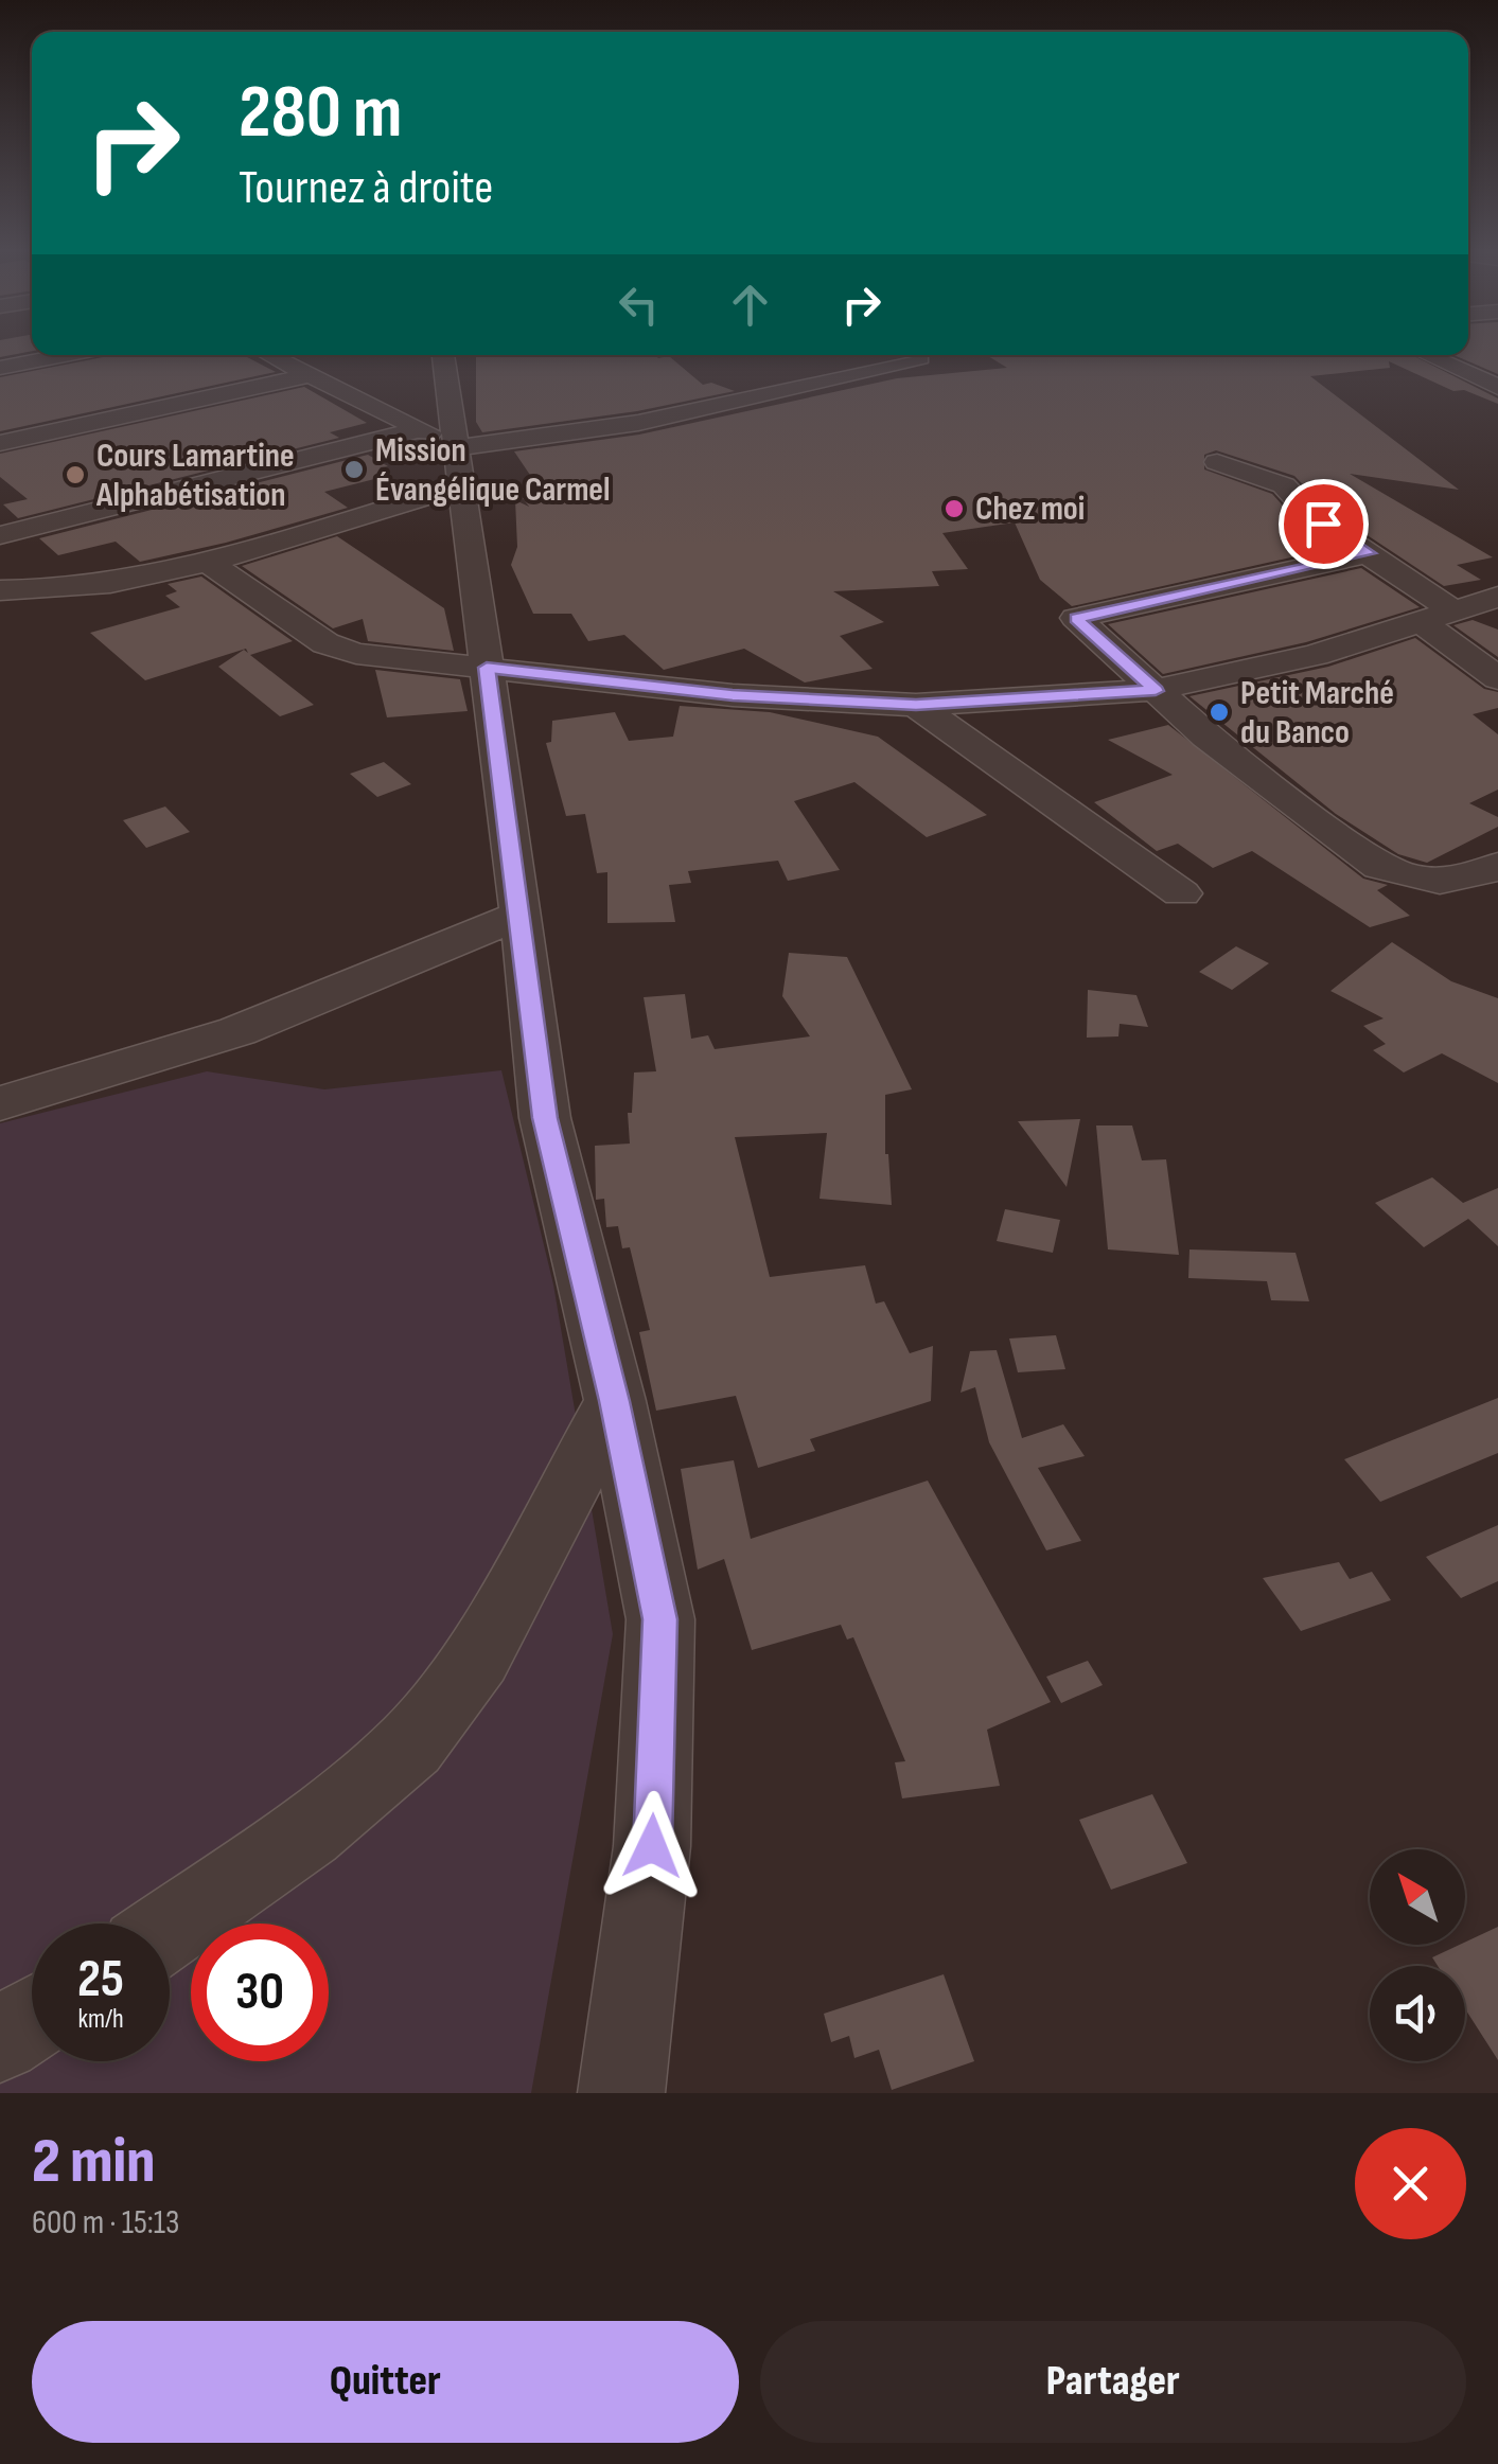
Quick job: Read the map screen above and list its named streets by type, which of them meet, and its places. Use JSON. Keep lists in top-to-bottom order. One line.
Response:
{"places":["Mission Évangélique Carmel","Cours Lamartine Alphabétisation","Chez moi","Petit Marché du Banco"],"north":"top left","page":{"turn":["280 m","Tournez à droite"],"speed":"25 km/h","limit":"30","heading":["2 min","600 m · 15:13"],"buttons":["Quitter","Partager"]}}
